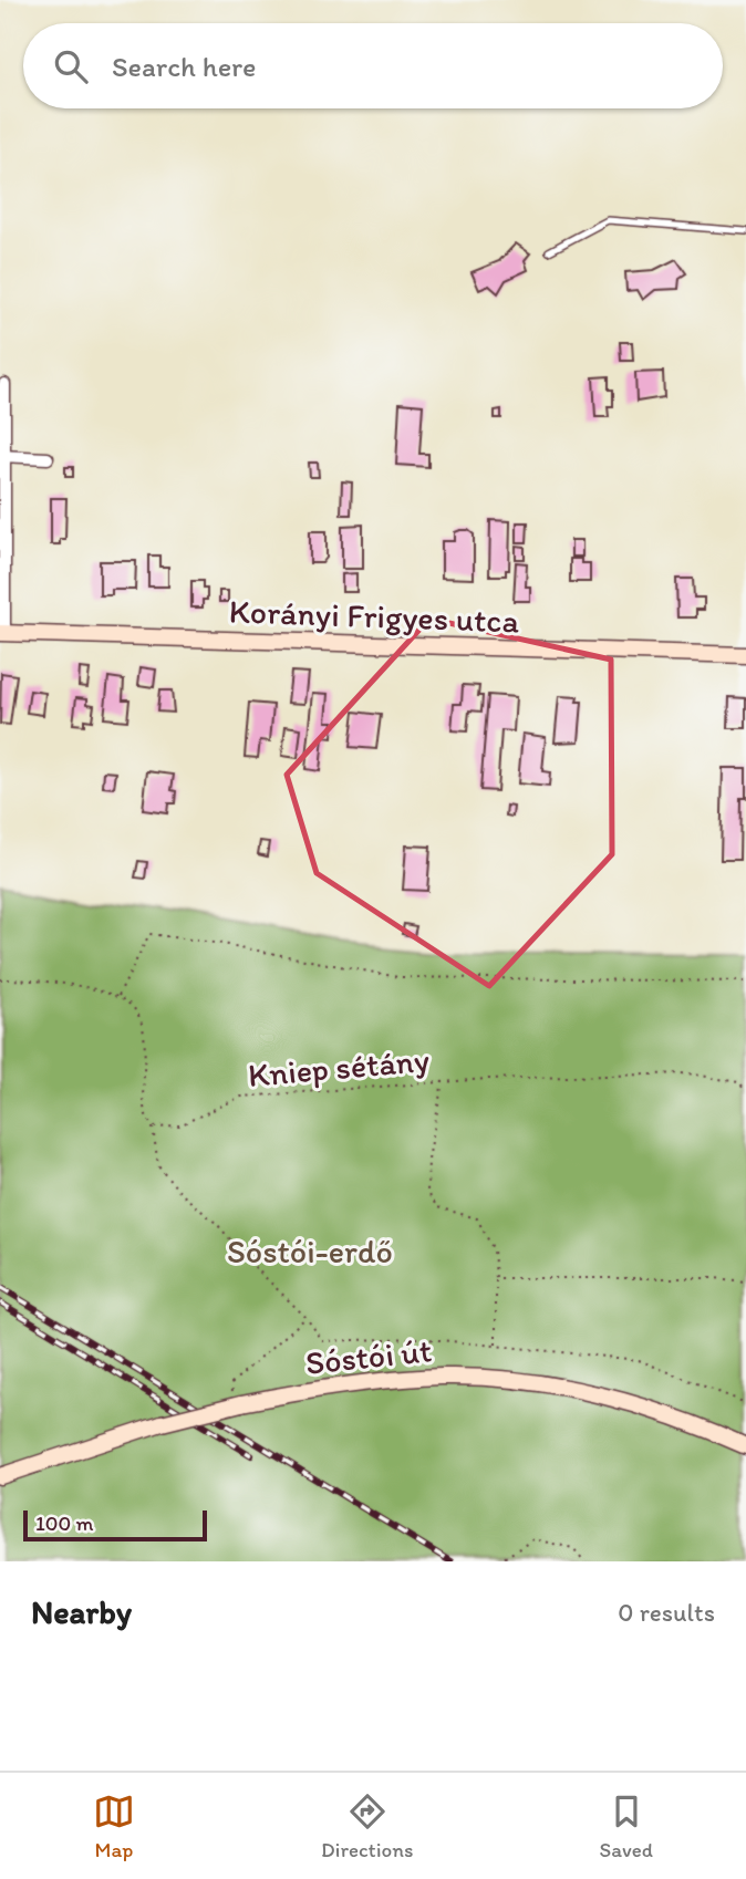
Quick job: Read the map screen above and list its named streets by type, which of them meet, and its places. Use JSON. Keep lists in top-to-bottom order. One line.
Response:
{"streets":{"main road":["Korányi Frigyes utca","Sóstói út"],"path":["Kniep sétány"]},"parks":["Sóstói-erdő"],"scale_bar":"100 m","page":{"search":"Search here","scale":"100 m","heading":["Nearby","0 results"],"nav":["Map","Directions","Saved"]}}
